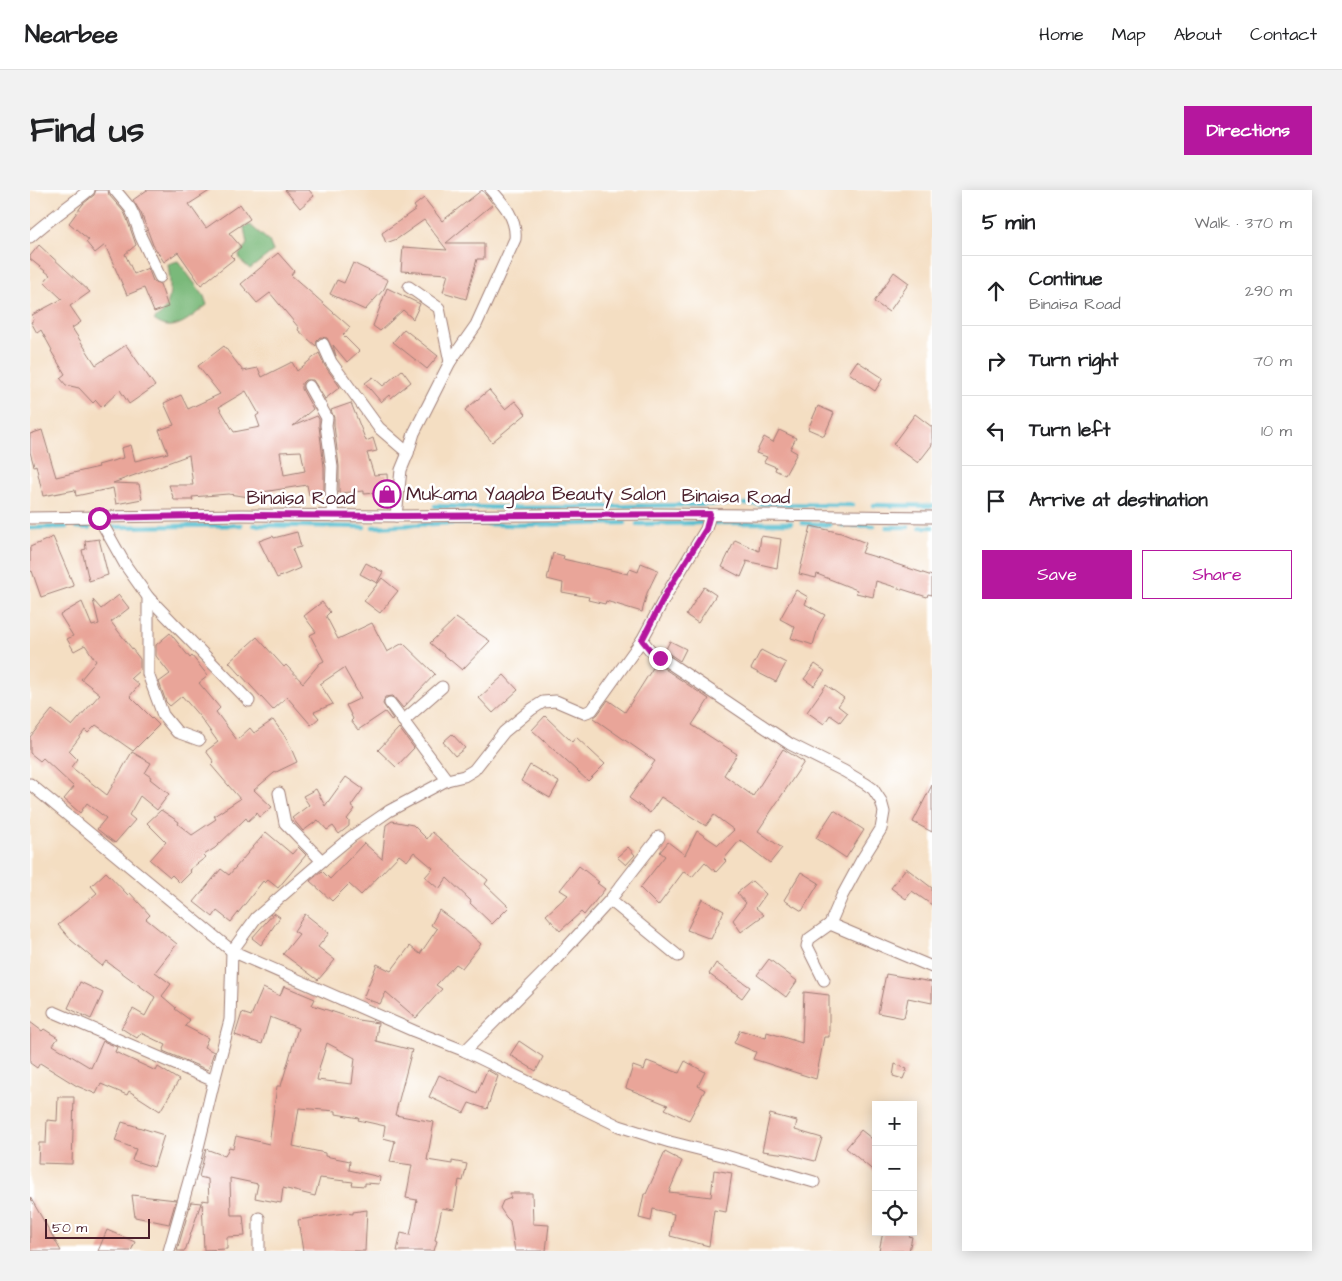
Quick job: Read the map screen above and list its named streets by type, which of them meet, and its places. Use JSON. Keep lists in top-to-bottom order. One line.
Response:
{"streets":{"street":["Binaisa Road"]},"places":{"shop":["Mukama Yagaba Beauty Salon"]},"scale_bar":"50 m","page":{"header":"Nearbee","nav":["Home","Map","About","Contact"],"title":"Find us","buttons":["Directions",["Save","Share"]],"heading":["5 min","Walk · 370 m"],"list":[["Continue","Binaisa Road","290 m"],["Turn right","70 m"],["Turn left","10 m"],"Arrive at destination"],"map_buttons":["+","−"],"scale":"50 m"}}
